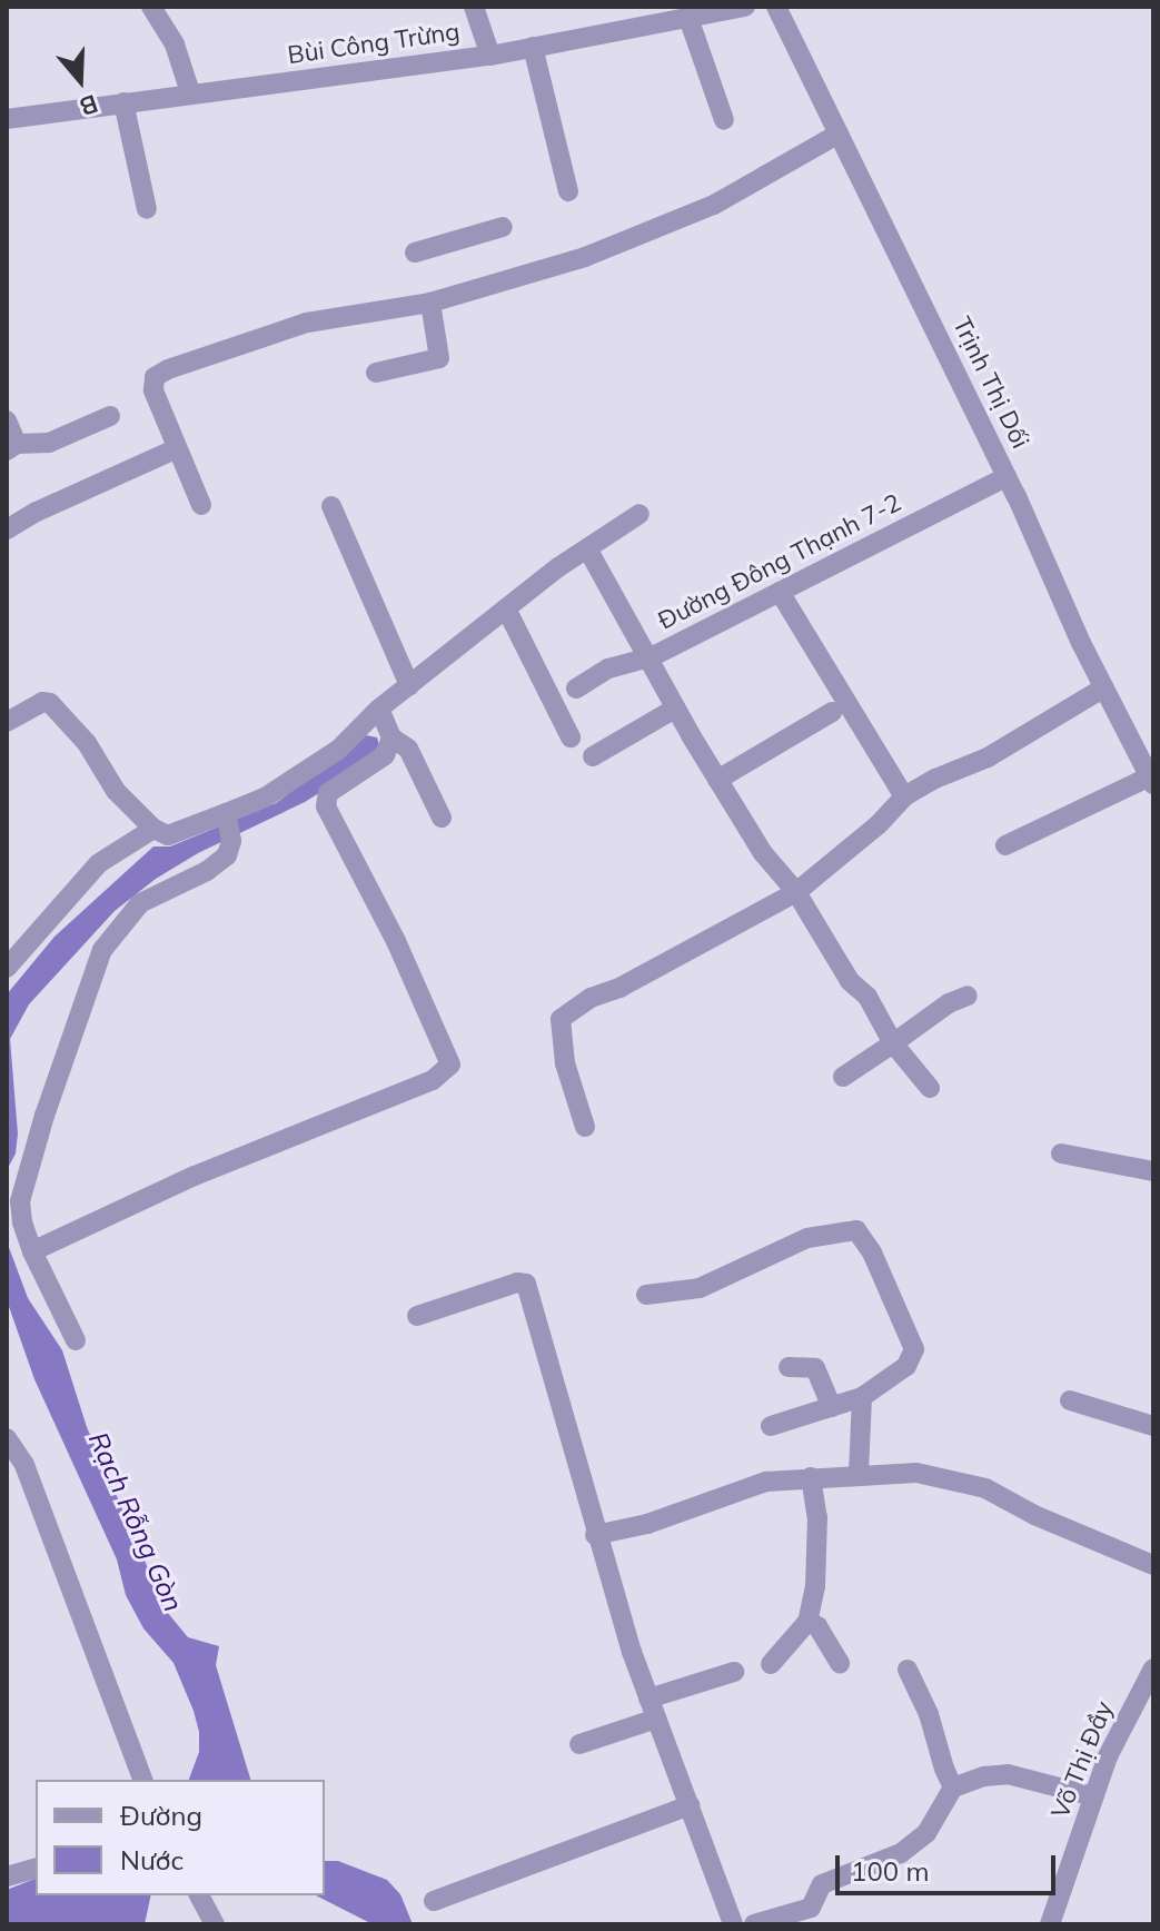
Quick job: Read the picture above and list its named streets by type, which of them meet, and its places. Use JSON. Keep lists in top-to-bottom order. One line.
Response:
{"streets":{"street":["Bùi Công Trừng","Trịnh Thị Dối","Đường Đông Thạnh 7-2","Võ Thị Đầy"]},"crossings":[["Trịnh Thị Dối","Đường Đông Thạnh 7-2"]],"water":["Rạch Rỗng Gòn"],"legend":["Đường","Nước"],"scale_bar":"100 m","north":"bottom"}
